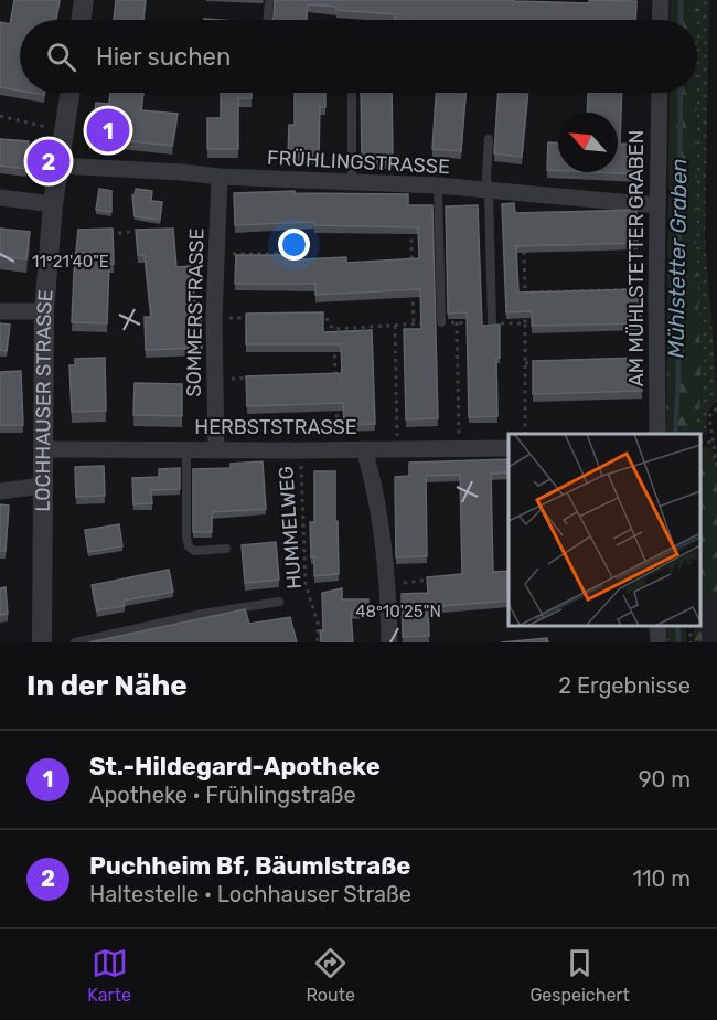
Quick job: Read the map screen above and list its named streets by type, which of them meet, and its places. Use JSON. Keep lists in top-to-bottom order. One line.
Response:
{"streets":{"street":["FRÜHLINGSTRASSE","AM MÜHLSTETTER GRABEN","SOMMERSTRASSE","LOCHHAUSER STRASSE","HERBSTSTRASSE"],"path":["HUMMELWEG"]},"crossings":[["FRÜHLINGSTRASSE","AM MÜHLSTETTER GRABEN"],["FRÜHLINGSTRASSE","SOMMERSTRASSE"],["FRÜHLINGSTRASSE","LOCHHAUSER STRASSE"],["SOMMERSTRASSE","HERBSTSTRASSE"],["LOCHHAUSER STRASSE","HERBSTSTRASSE"],["HERBSTSTRASSE","HUMMELWEG"]],"water":["Mühlstetter Graben"],"north":"top left","page":{"search":"Hier suchen","pins":["1","2"],"heading":["In der Nähe","2 Ergebnisse"],"list":[{"mark":"1","name":"St.-Hildegard-Apotheke","note":"Apotheke · Frühlingstraße","value":"90 m"},{"mark":"2","name":"Puchheim Bf, Bäumlstraße","note":"Haltestelle · Lochhauser Straße","value":"110 m"}],"nav":["Karte","Route","Gespeichert"]},"coordinates":["11°21'40\"E","48°10'25\"N"]}
